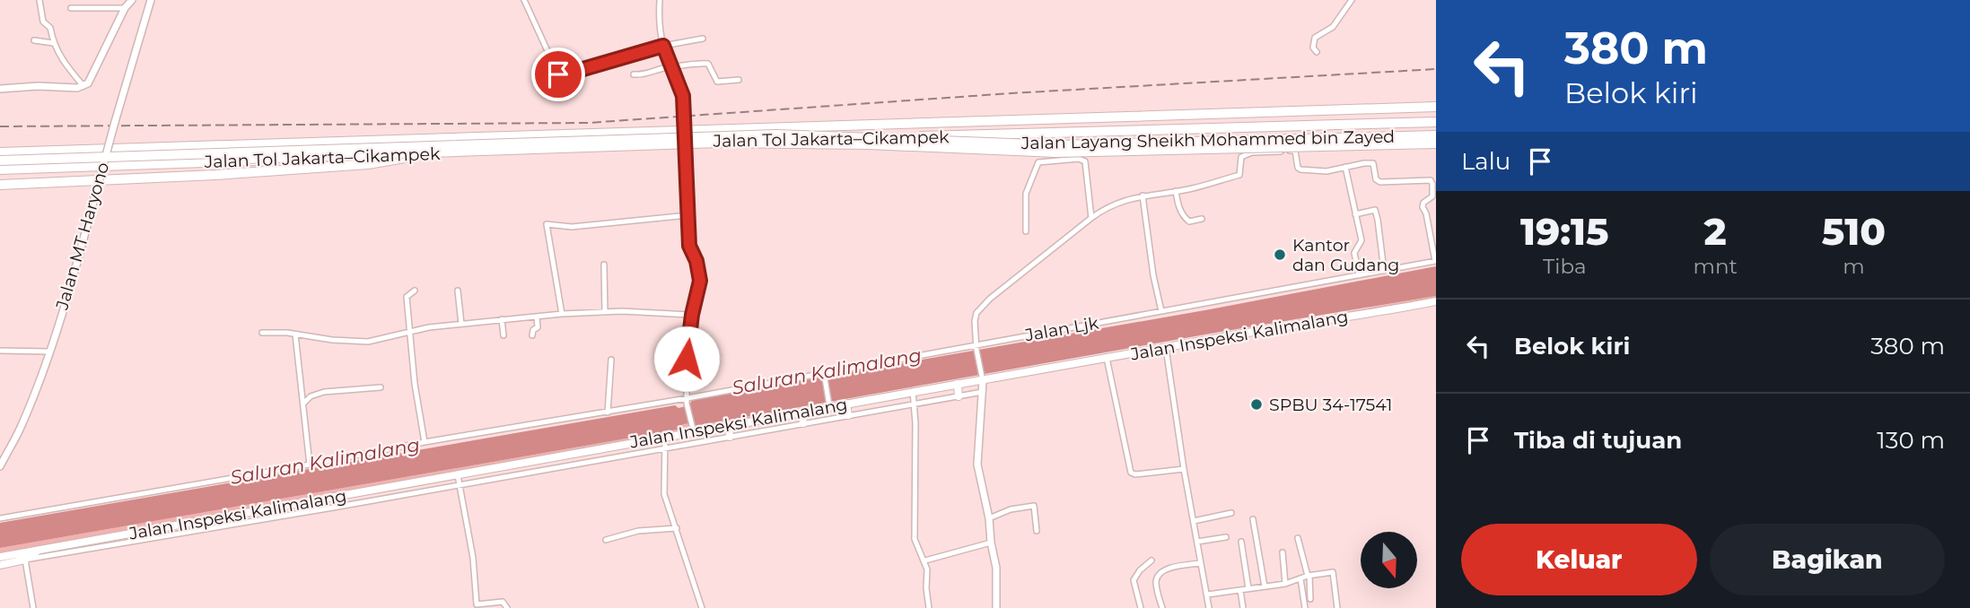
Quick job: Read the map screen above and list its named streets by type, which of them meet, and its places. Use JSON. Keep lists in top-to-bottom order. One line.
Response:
{"streets":{"highway":["Jalan Tol Jakarta–Cikampek","Jalan Layang Sheikh Mohammed bin Zayed"],"main road":["Jalan MT Haryono","Jalan Inspeksi Kalimalang"],"street":["Jalan Ljk"]},"crossings":[["Jalan Tol Jakarta–Cikampek","Jalan Layang Sheikh Mohammed bin Zayed"]],"water":["Saluran Kalimalang"],"places":["Kantor dan Gudang","SPBU 34-17541"],"north":"bottom","page":{"turn":["380 m","Belok kiri"],"then":"Lalu","eta":["19:15","Tiba","2","mnt","510","m"],"list":[{"name":"Belok kiri","value":"380 m"},{"name":"Tiba di tujuan","value":"130 m"}],"buttons":["Keluar","Bagikan"]}}
